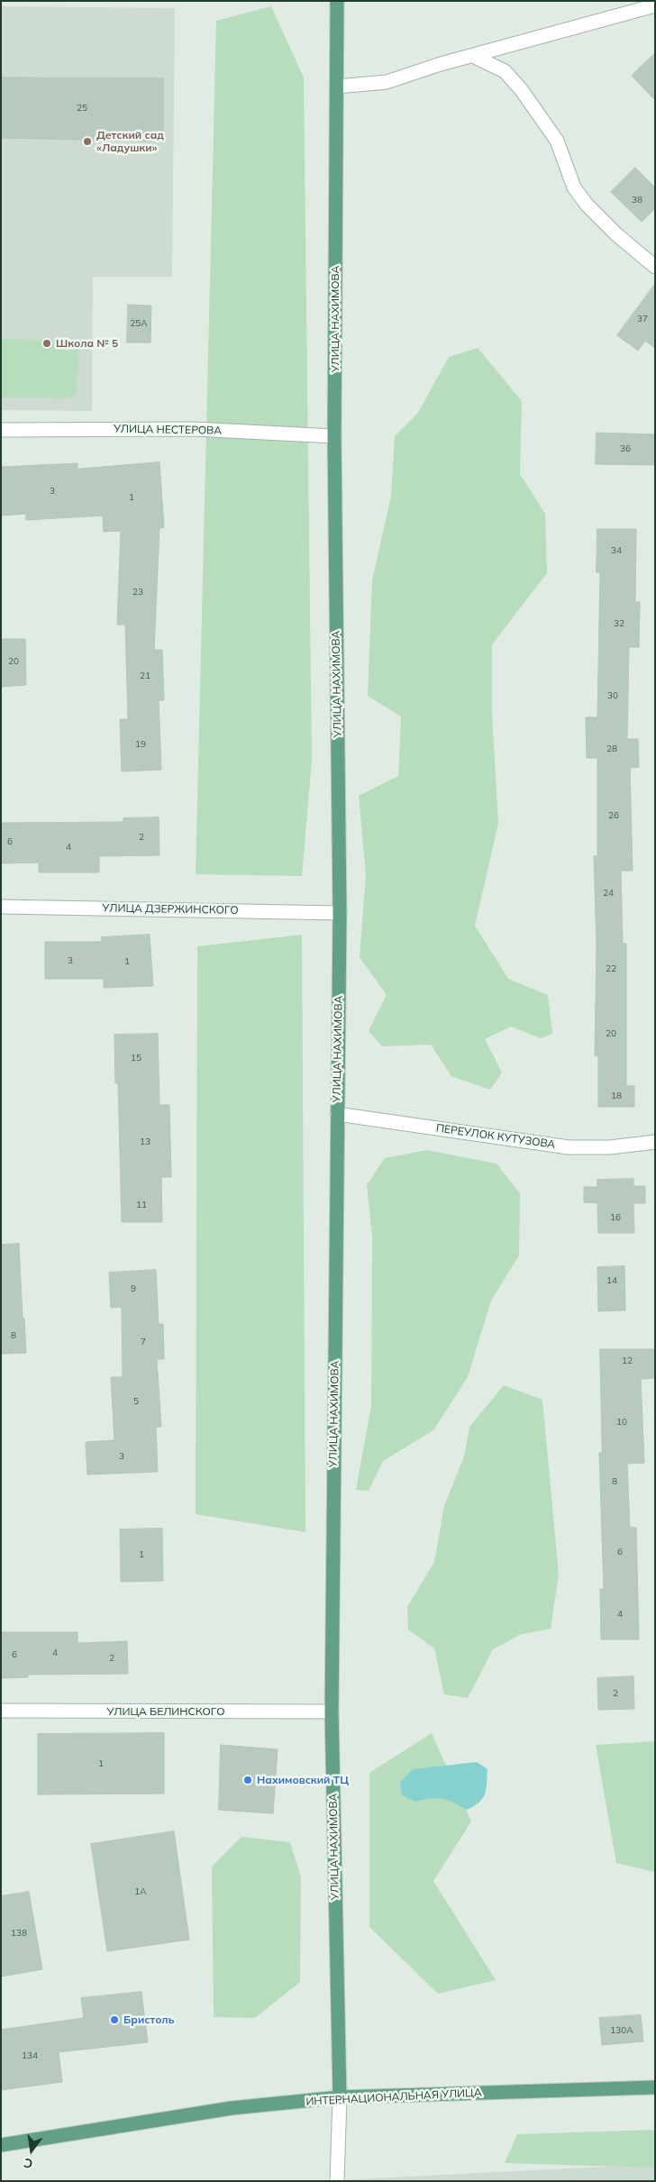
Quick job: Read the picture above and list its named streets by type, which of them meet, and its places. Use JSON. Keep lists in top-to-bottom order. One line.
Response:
{"streets":{"main road":["УЛИЦА НАХИМОВА","ИНТЕРНАЦИОНАЛЬНАЯ УЛИЦА"],"street":["УЛИЦА НЕСТЕРОВА","УЛИЦА ДЗЕРЖИНСКОГО","ПЕРЕУЛОК КУТУЗОВА","УЛИЦА БЕЛИНСКОГО"]},"crossings":[["УЛИЦА НАХИМОВА","УЛИЦА НЕСТЕРОВА"],["УЛИЦА НАХИМОВА","УЛИЦА ДЗЕРЖИНСКОГО"],["УЛИЦА НАХИМОВА","ПЕРЕУЛОК КУТУЗОВА"],["УЛИЦА НАХИМОВА","УЛИЦА БЕЛИНСКОГО"],["УЛИЦА НАХИМОВА","ИНТЕРНАЦИОНАЛЬНАЯ УЛИЦА"]],"places":["Детский сад «Ладушки»","Школа № 5","Нахимовский ТЦ","Бристоль"],"house_numbers":["25","38","37","25А","36","3","1","34","23","32","20","21","30","19","28","26","2","6","4","24","3","1","22","20","15","18","13","11","16","14","9","8","7","12","5","10","3","8","6","1","4","4","6","2","2","1","1А","138","130А","134"],"north":"bottom"}
